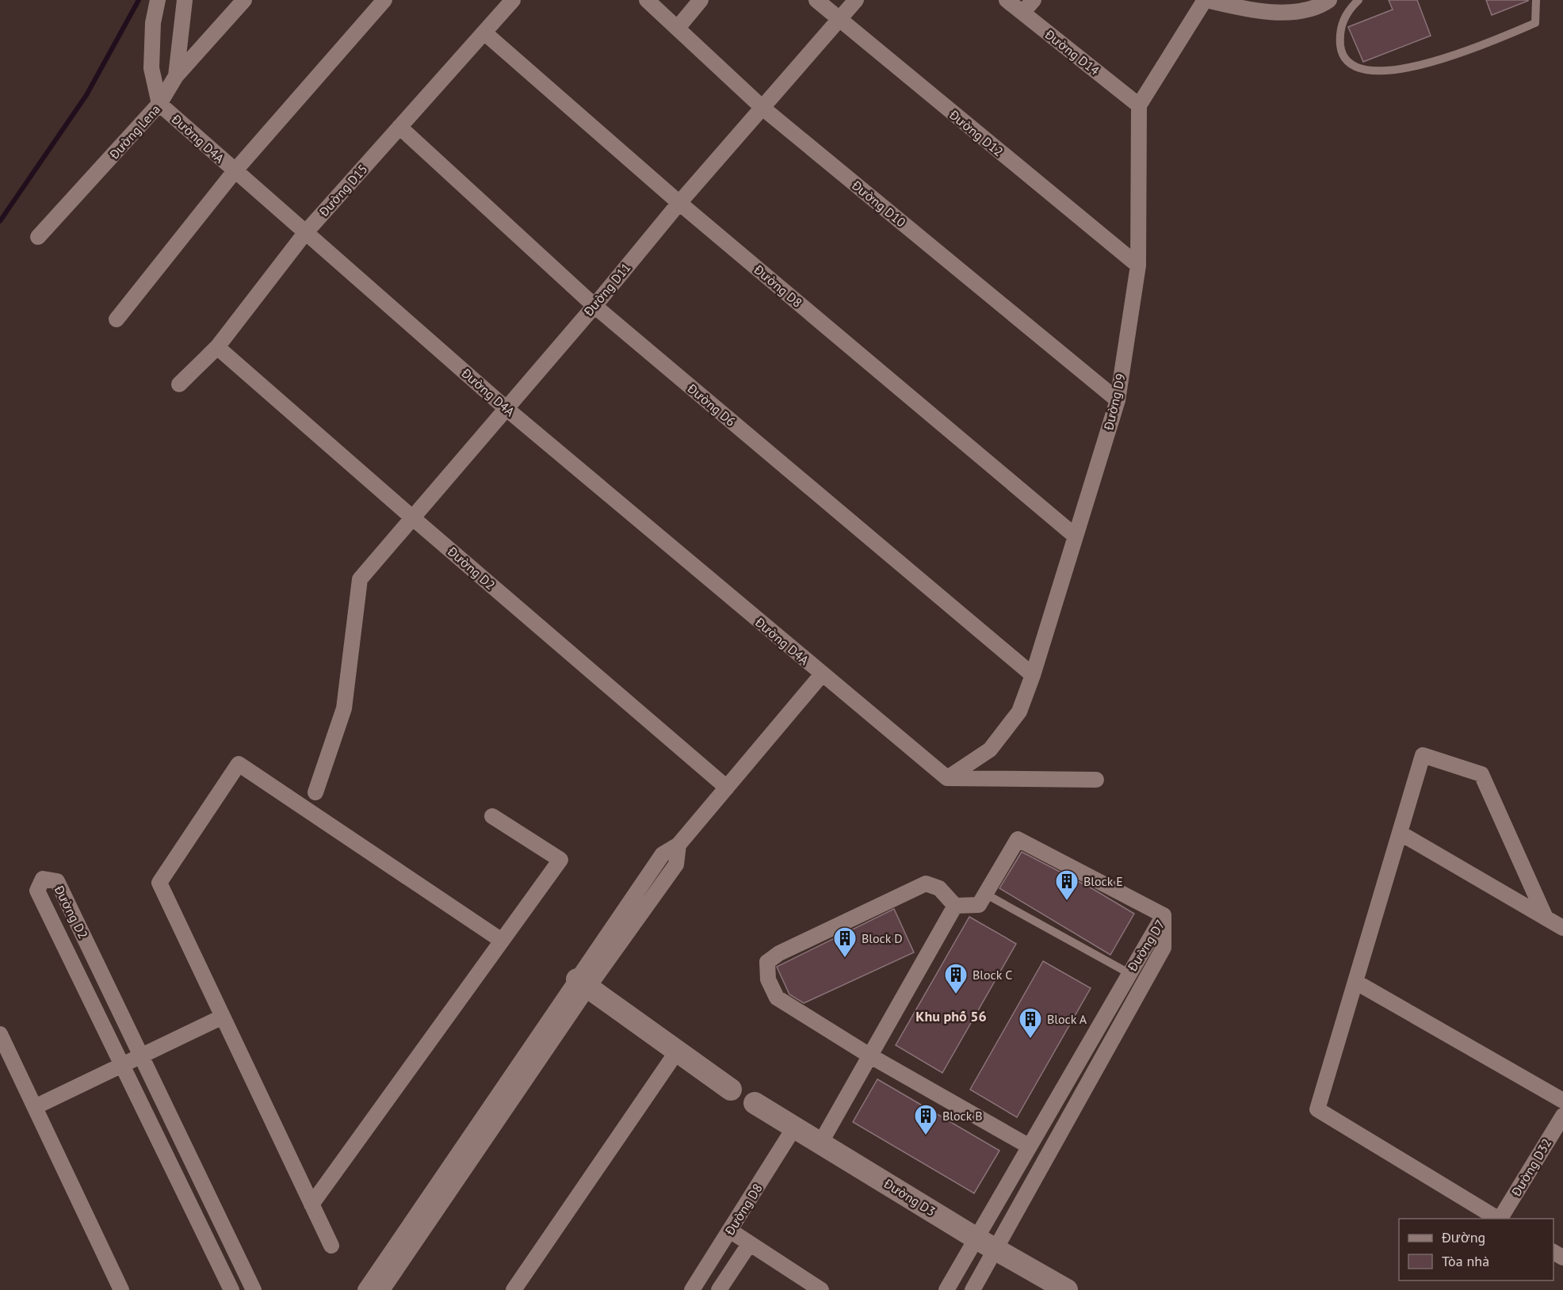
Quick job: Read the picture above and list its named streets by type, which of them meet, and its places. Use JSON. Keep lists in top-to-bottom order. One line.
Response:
{"streets":{"street":["Đường D14","Đường Lena","Đường D12","Đường D4A","Đường D15","Đường D10","Đường D8","Đường D11","Đường D9","Đường D6","Đường D2","Đường D7","Đường D32","Đường D3"]},"crossings":[["Đường D14","Đường D9"],["Đường Lena","Đường D4A"],["Đường D12","Đường D11"],["Đường D12","Đường D9"],["Đường D4A","Đường D15"],["Đường D4A","Đường D11"],["Đường D4A","Đường D9"],["Đường D15","Đường D8"],["Đường D15","Đường D6"],["Đường D15","Đường D2"],["Đường D10","Đường D11"],["Đường D10","Đường D9"],["Đường D8","Đường D11"],["Đường D8","Đường D9"],["Đường D8","Đường D3"],["Đường D11","Đường D6"],["Đường D11","Đường D2"],["Đường D9","Đường D6"],["Đường D7","Đường D3"]],"districts":["Khu phố 56"],"places":{"building":["Block E","Block D","Block C","Block A","Block B"]},"legend":["Đường","Tòa nhà"]}
